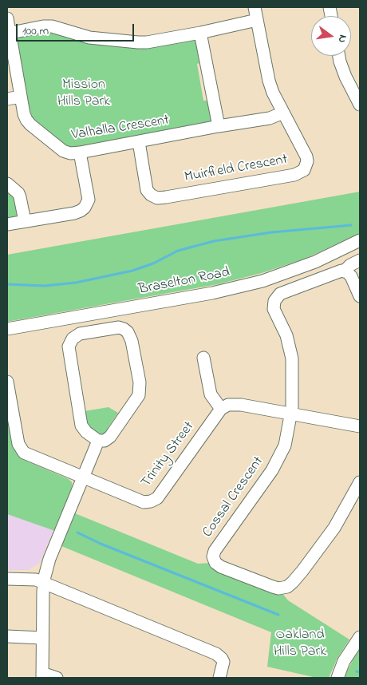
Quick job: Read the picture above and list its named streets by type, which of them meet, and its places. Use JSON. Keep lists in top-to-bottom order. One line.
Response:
{"streets":{"street":["Valhalla Crescent","Muirfield Crescent","Braselton Road","Trinity Street","Cossal Crescent"]},"crossings":[["Valhalla Crescent","Muirfield Crescent"]],"parks":["Mission Hills Park","Oakland Hills Park"],"scale_bar":"100 m","north":"right"}
